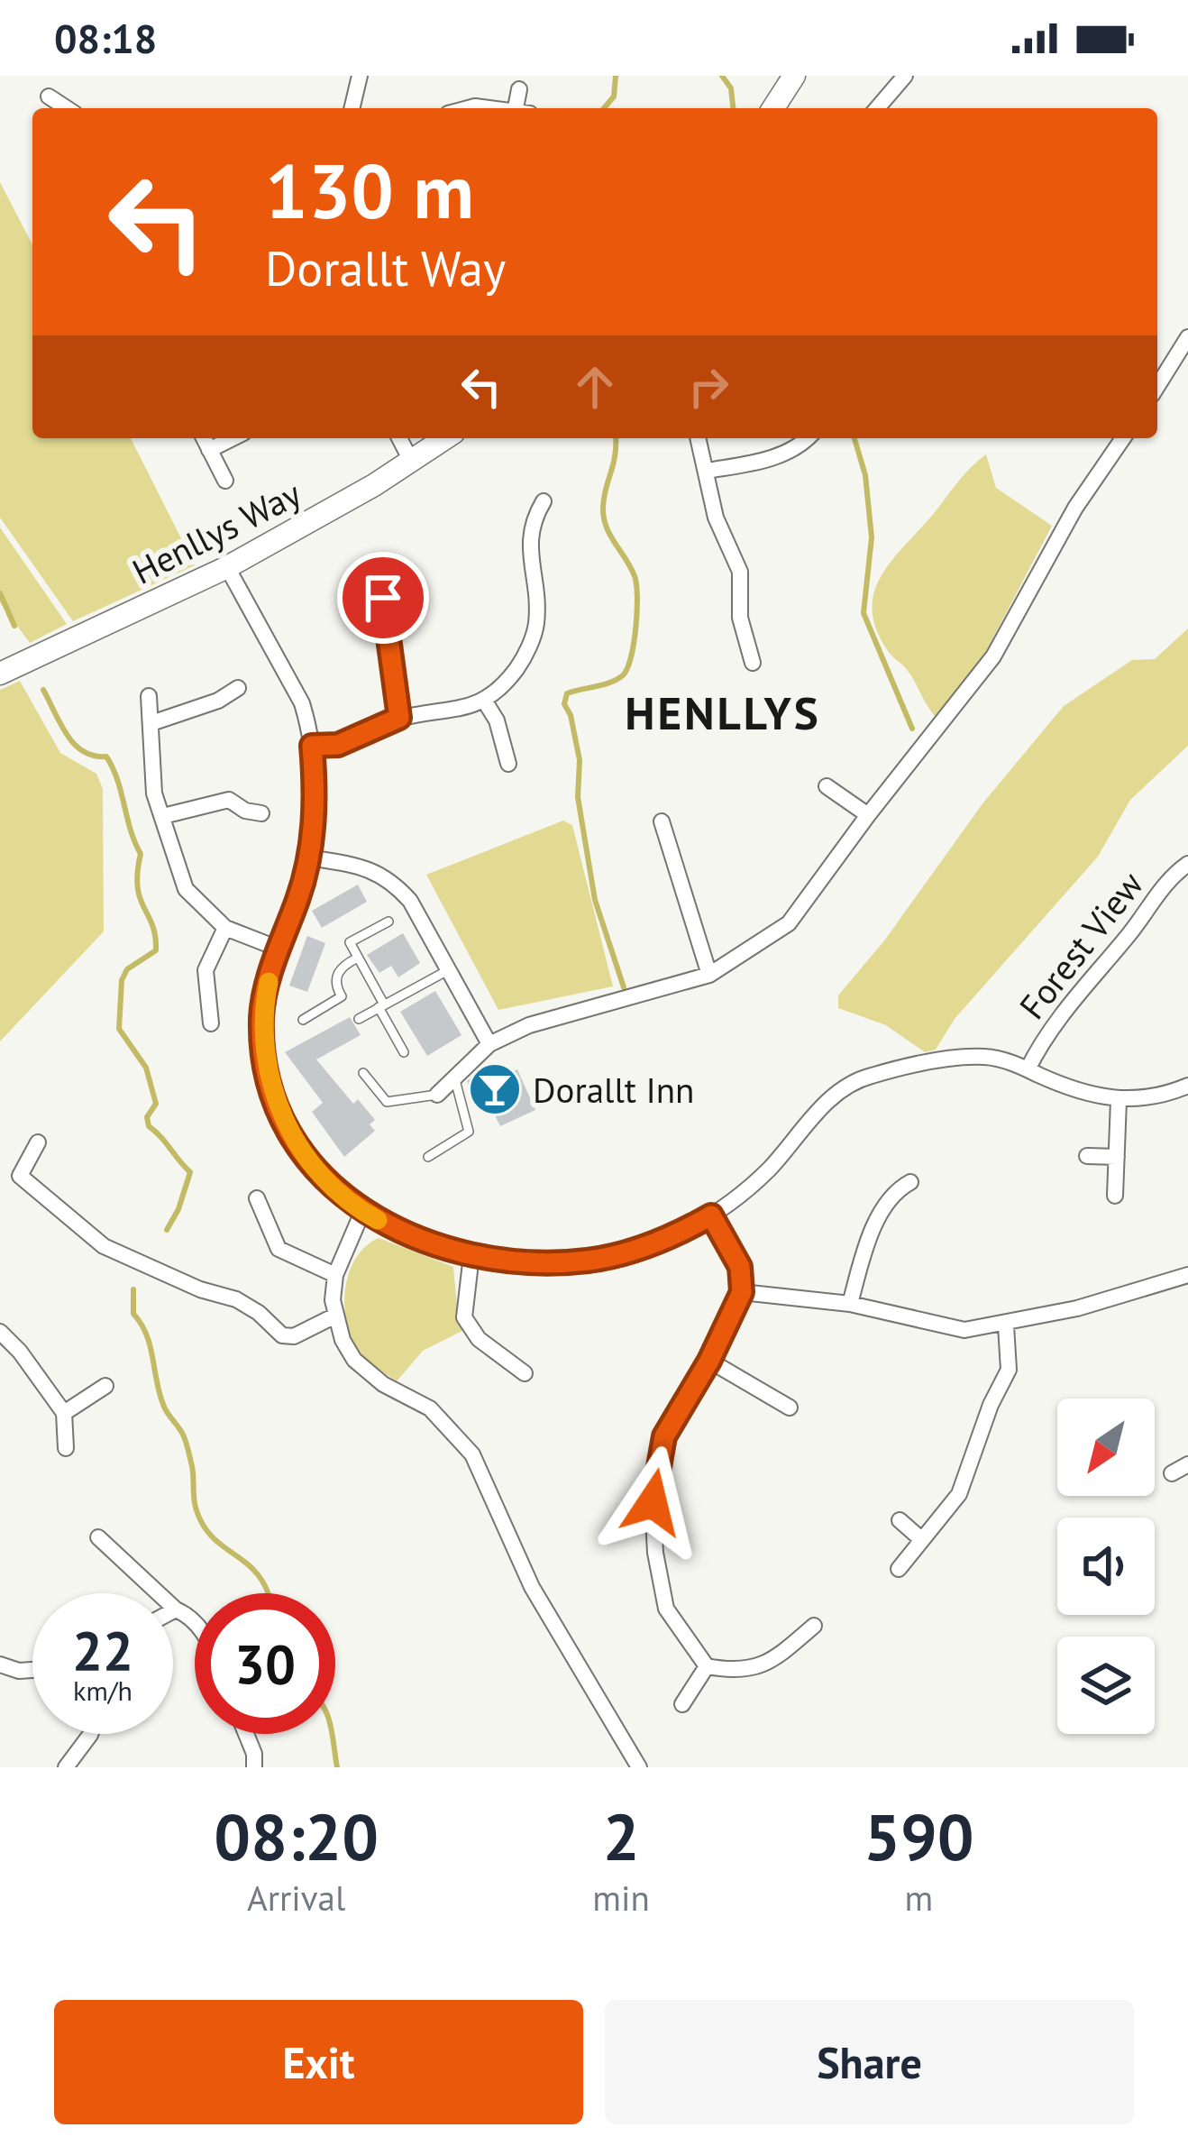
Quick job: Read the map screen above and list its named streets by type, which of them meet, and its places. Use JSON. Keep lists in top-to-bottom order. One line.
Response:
{"streets":{"street":["Henllys Way","Forest View"]},"districts":["HENLLYS"],"places":{"bar":["Dorallt Inn"]},"north":"bottom left","page":{"status":"08:18","turn":["130 m","Dorallt Way"],"speed":"22 km/h","limit":"30","eta":["08:20","Arrival","2","min","590","m"],"buttons":["Exit","Share"]}}
